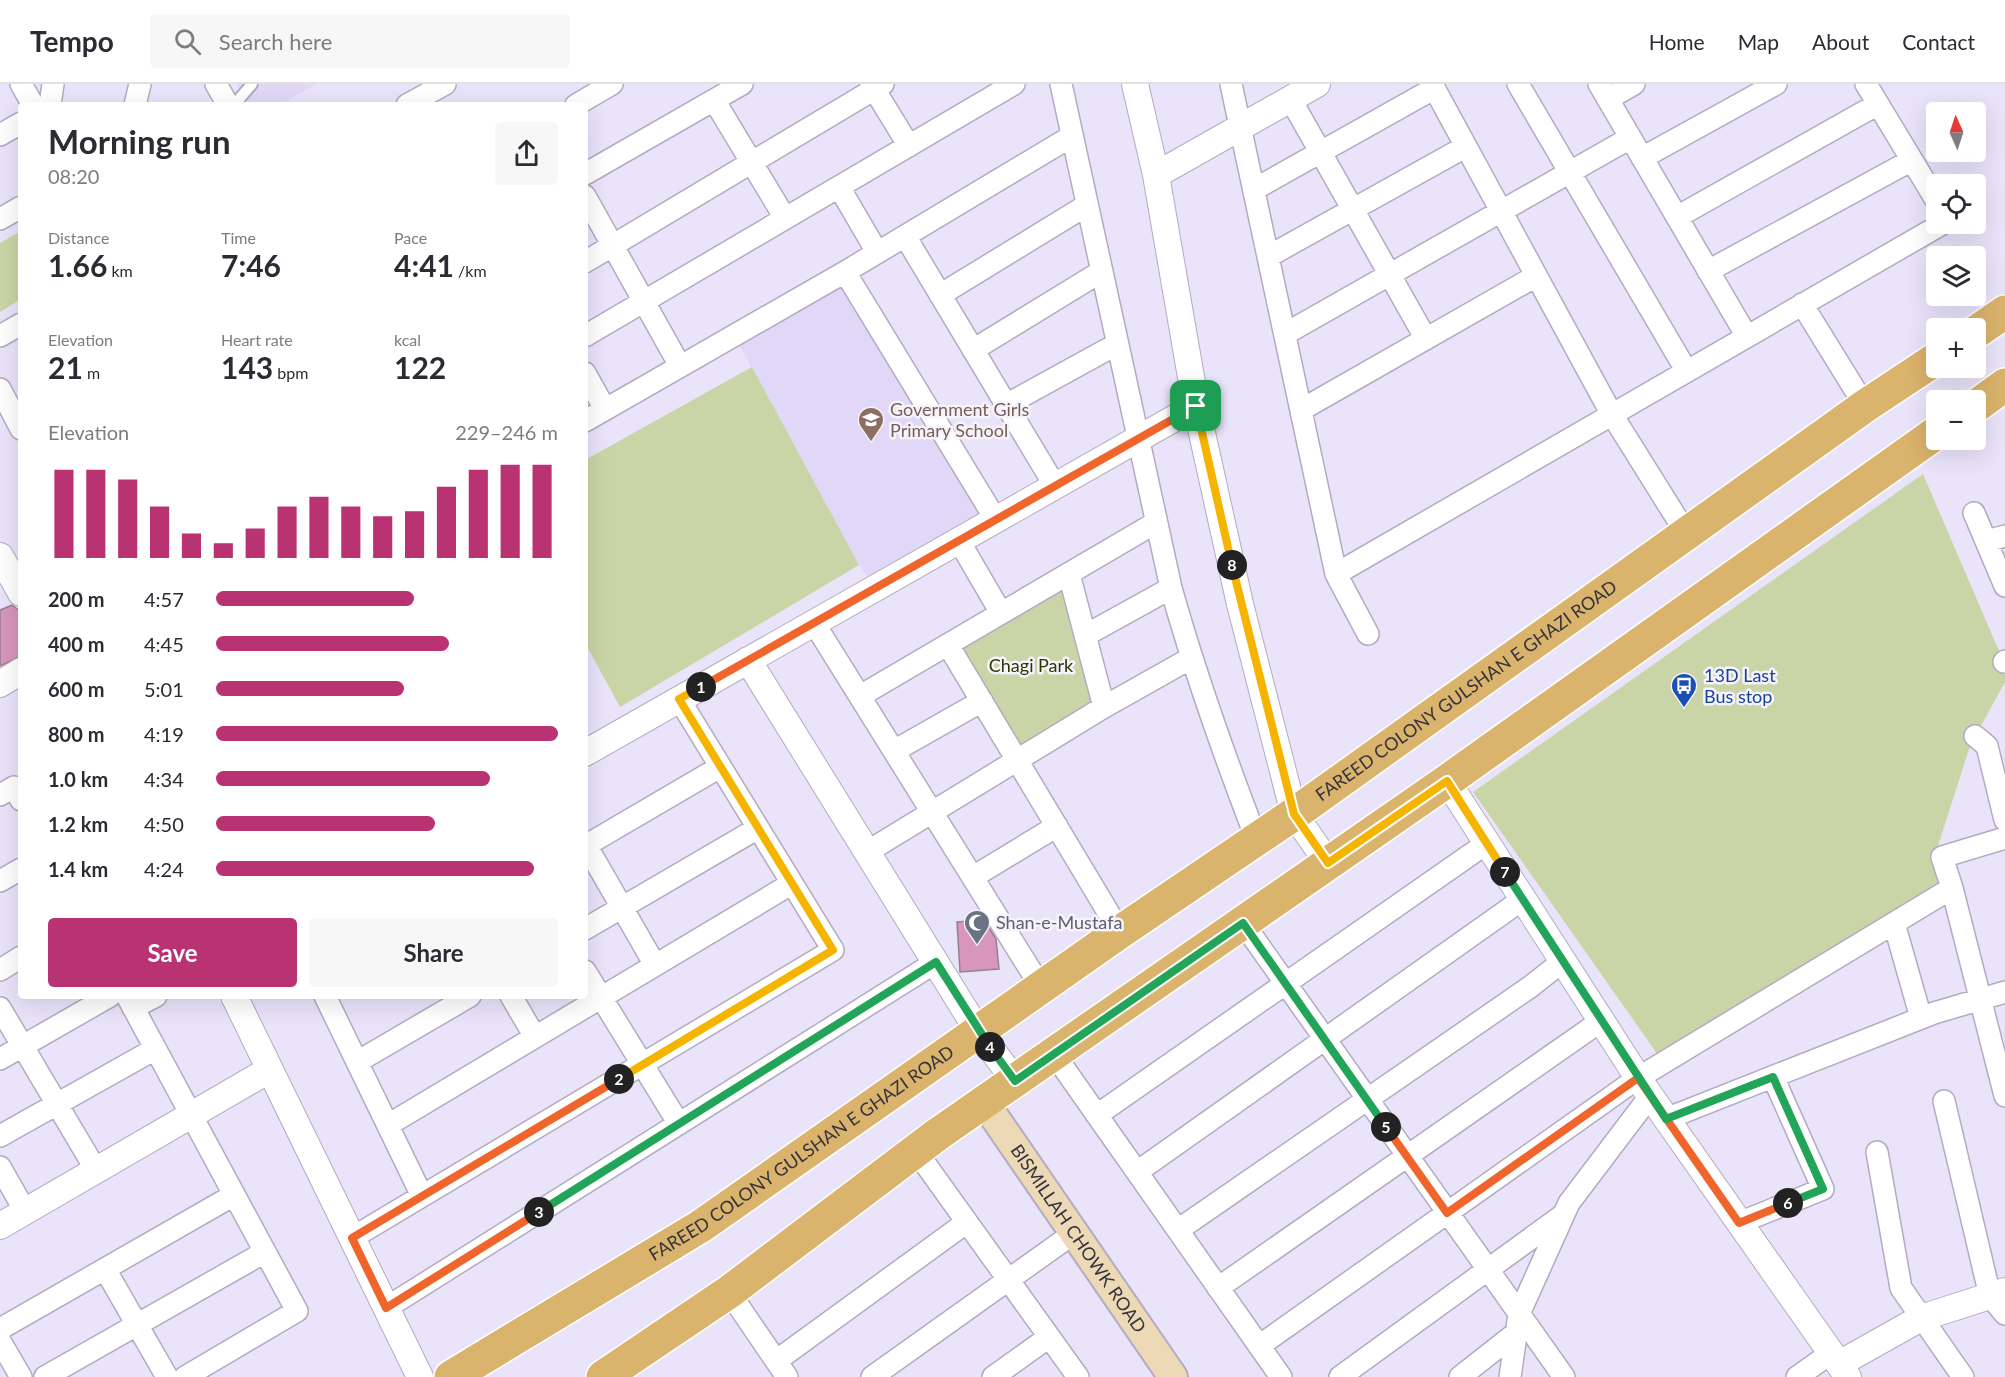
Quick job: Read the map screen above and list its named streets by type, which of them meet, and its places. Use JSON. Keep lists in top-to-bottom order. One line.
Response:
{"streets":{"main road":["FAREED COLONY GULSHAN E GHAZI ROAD","BISMILLAH CHOWK ROAD"]},"parks":["Chagi Park"],"places":{"school or university":["Government Girls Primary School"],"bus stop":["13D Last Bus stop"],"mosque":["Shan-e-Mustafa"]},"north":"top","page":{"header":"Tempo","search":"Search here","nav":["Home","Map","About","Contact"],"map_buttons":["+","−"],"heading":["Morning run","08:20"],"stats":[["Distance","1.66 km"],["Time","7:46"],["Pace","4:41 /km"],["Elevation","21 m"],["Heart rate","143 bpm"],["kcal","122"]],"chart":["Elevation","229–246 m"],"pins":["8","1","7","4","2","5","6","3"],"list":[{"name":"200 m","note":"4:57"},{"name":"400 m","note":"4:45"},{"name":"600 m","note":"5:01"},{"name":"800 m","note":"4:19"},{"name":"1.0 km","note":"4:34"},{"name":"1.2 km","note":"4:50"},{"name":"1.4 km","note":"4:24"}],"buttons":["Save","Share"]}}
